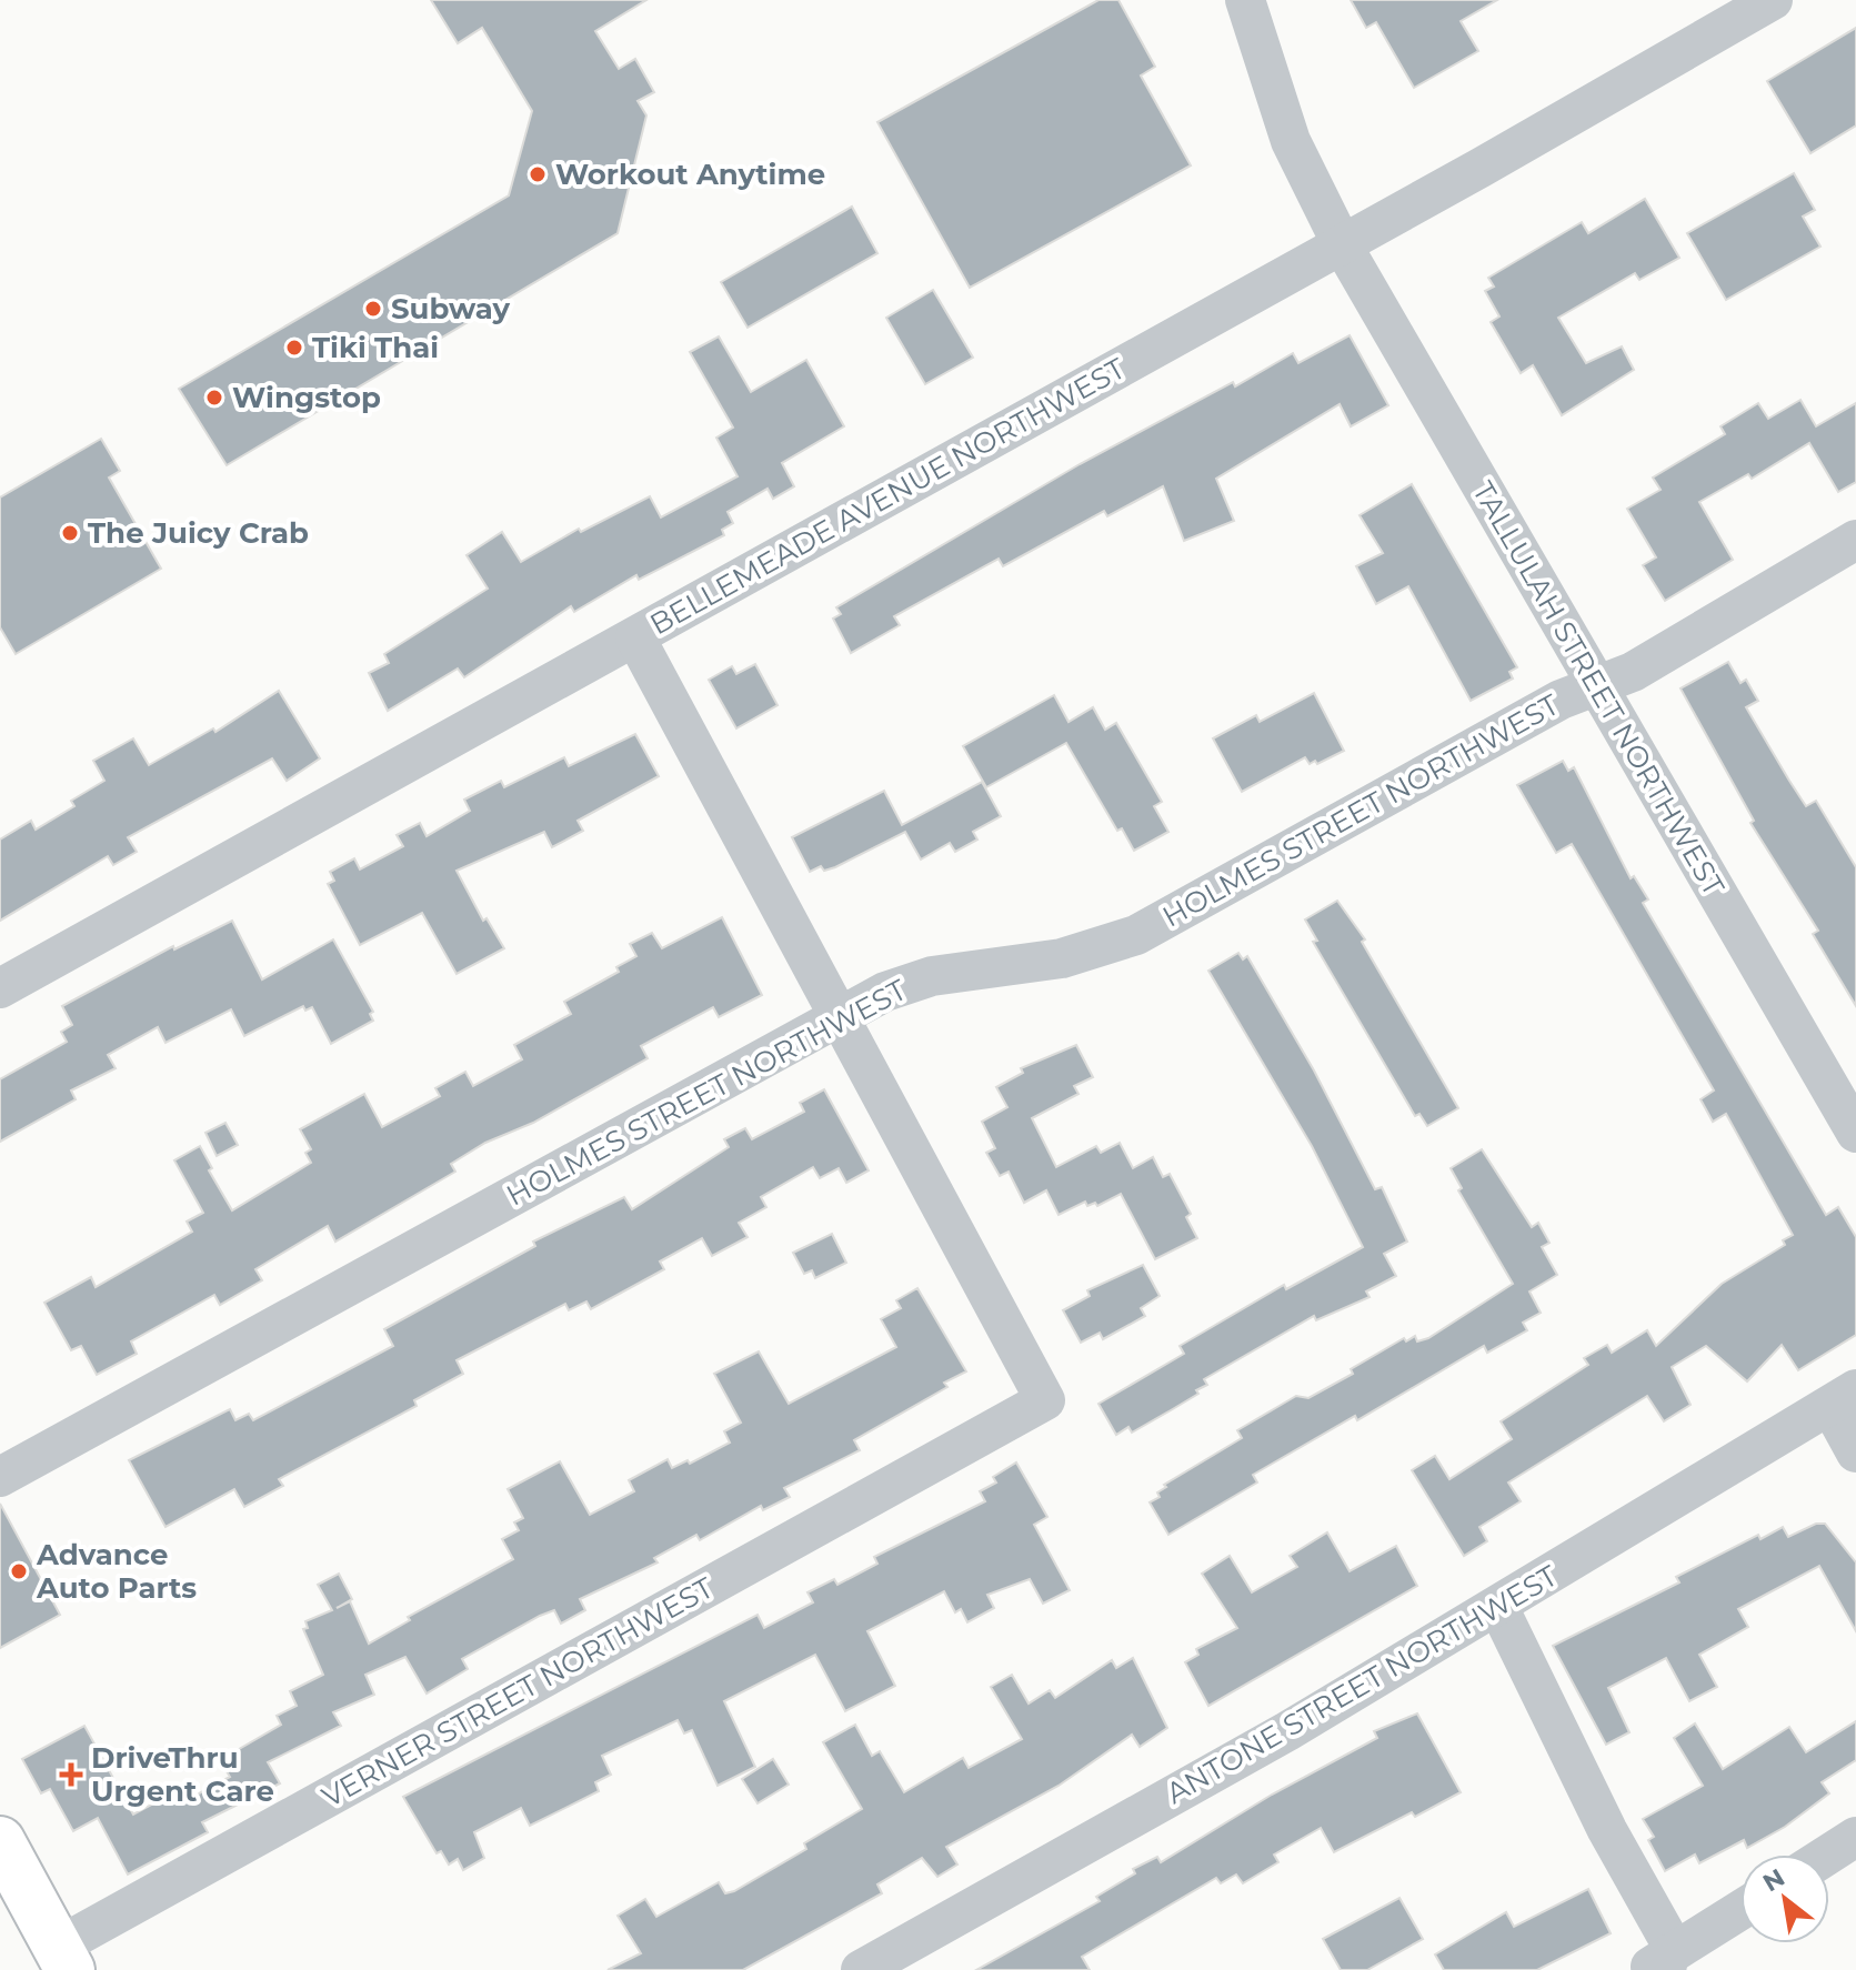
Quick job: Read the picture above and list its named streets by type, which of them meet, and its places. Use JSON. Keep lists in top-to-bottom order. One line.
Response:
{"streets":{"street":["BELLEMEADE AVENUE NORTHWEST","TALLULAH STREET NORTHWEST","HOLMES STREET NORTHWEST","ANTONE STREET NORTHWEST","VERNER STREET NORTHWEST"]},"crossings":[["BELLEMEADE AVENUE NORTHWEST","TALLULAH STREET NORTHWEST"],["TALLULAH STREET NORTHWEST","HOLMES STREET NORTHWEST"],["HOLMES STREET NORTHWEST","VERNER STREET NORTHWEST"]],"places":{"other":["Workout Anytime","Subway","Tiki Thai","Wingstop","The Juicy Crab","Advance Auto Parts"],"health":["DriveThru Urgent Care"]},"north":"top left"}
